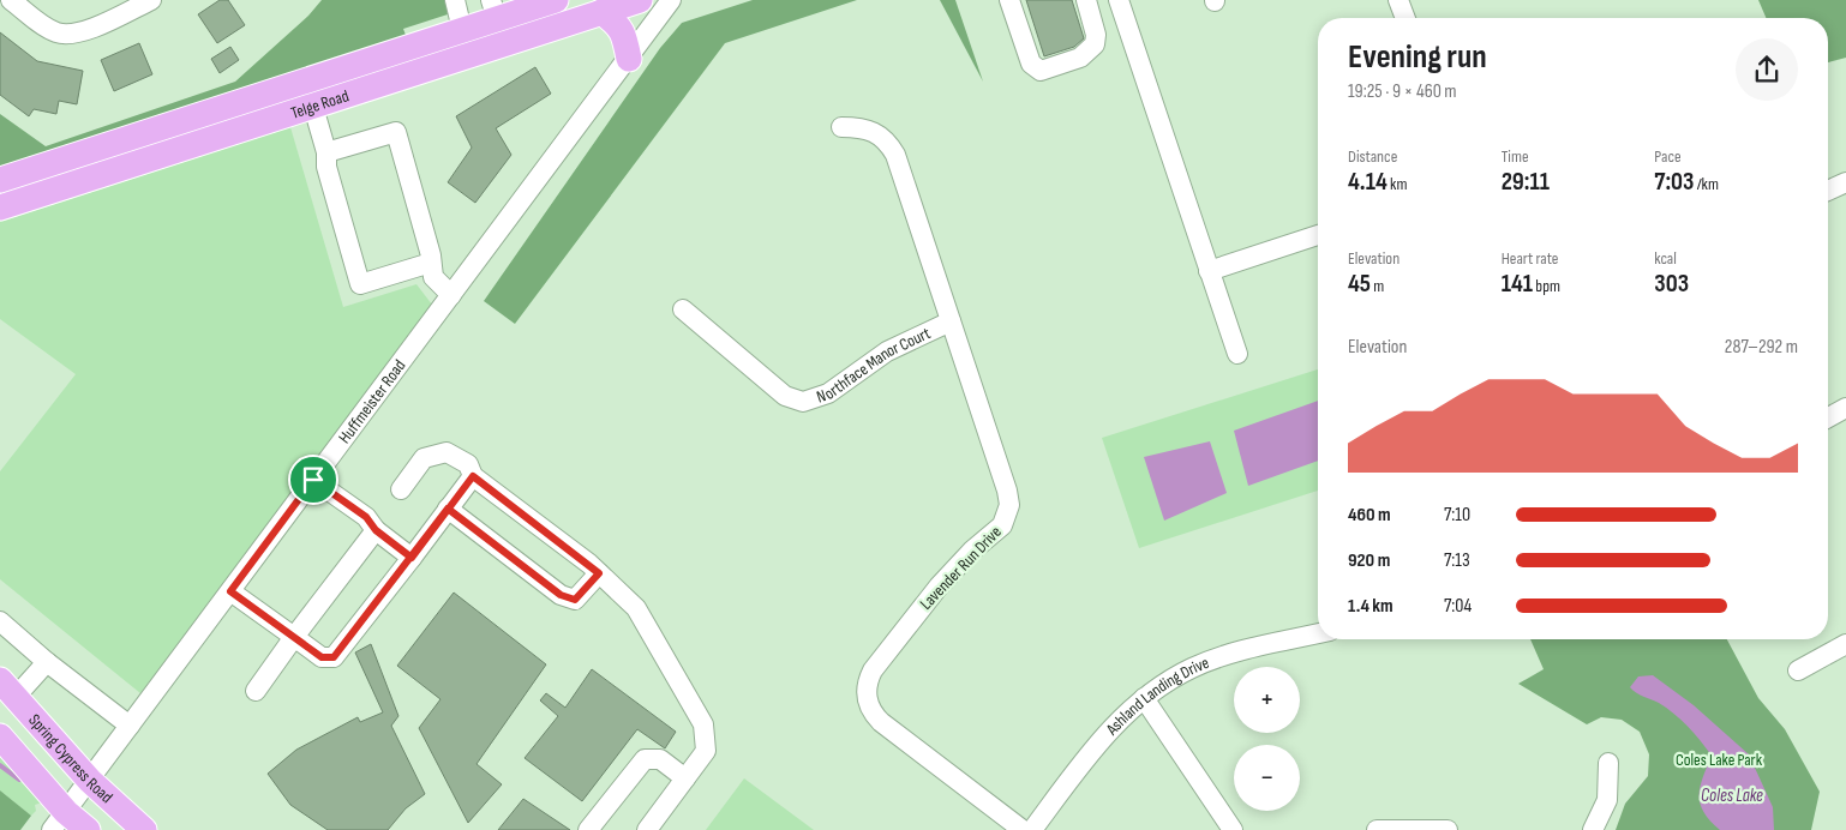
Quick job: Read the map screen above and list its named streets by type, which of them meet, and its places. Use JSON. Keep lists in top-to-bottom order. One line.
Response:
{"streets":{"main road":["Telge Road","Spring Cypress Road"],"street":["Northface Manor Court","Huffmeister Road","Lavender Run Drive","Ashland Landing Drive"]},"crossings":[["Northface Manor Court","Lavender Run Drive"],["Huffmeister Road","Spring Cypress Road"]],"water":["Coles Lake"],"parks":["Coles Lake Park"],"page":{"heading":["Evening run","19:25 · 9 × 460 m"],"stats":[["Distance","4.14 km"],["Time","29:11"],["Pace","7:03 /km"],["Elevation","45 m"],["Heart rate","141 bpm"],["kcal","303"]],"chart":["Elevation","287–292 m"],"list":[{"name":"460 m","note":"7:10"},{"name":"920 m","note":"7:13"},{"name":"1.4 km","note":"7:04"}],"map_buttons":["+","−"]}}
